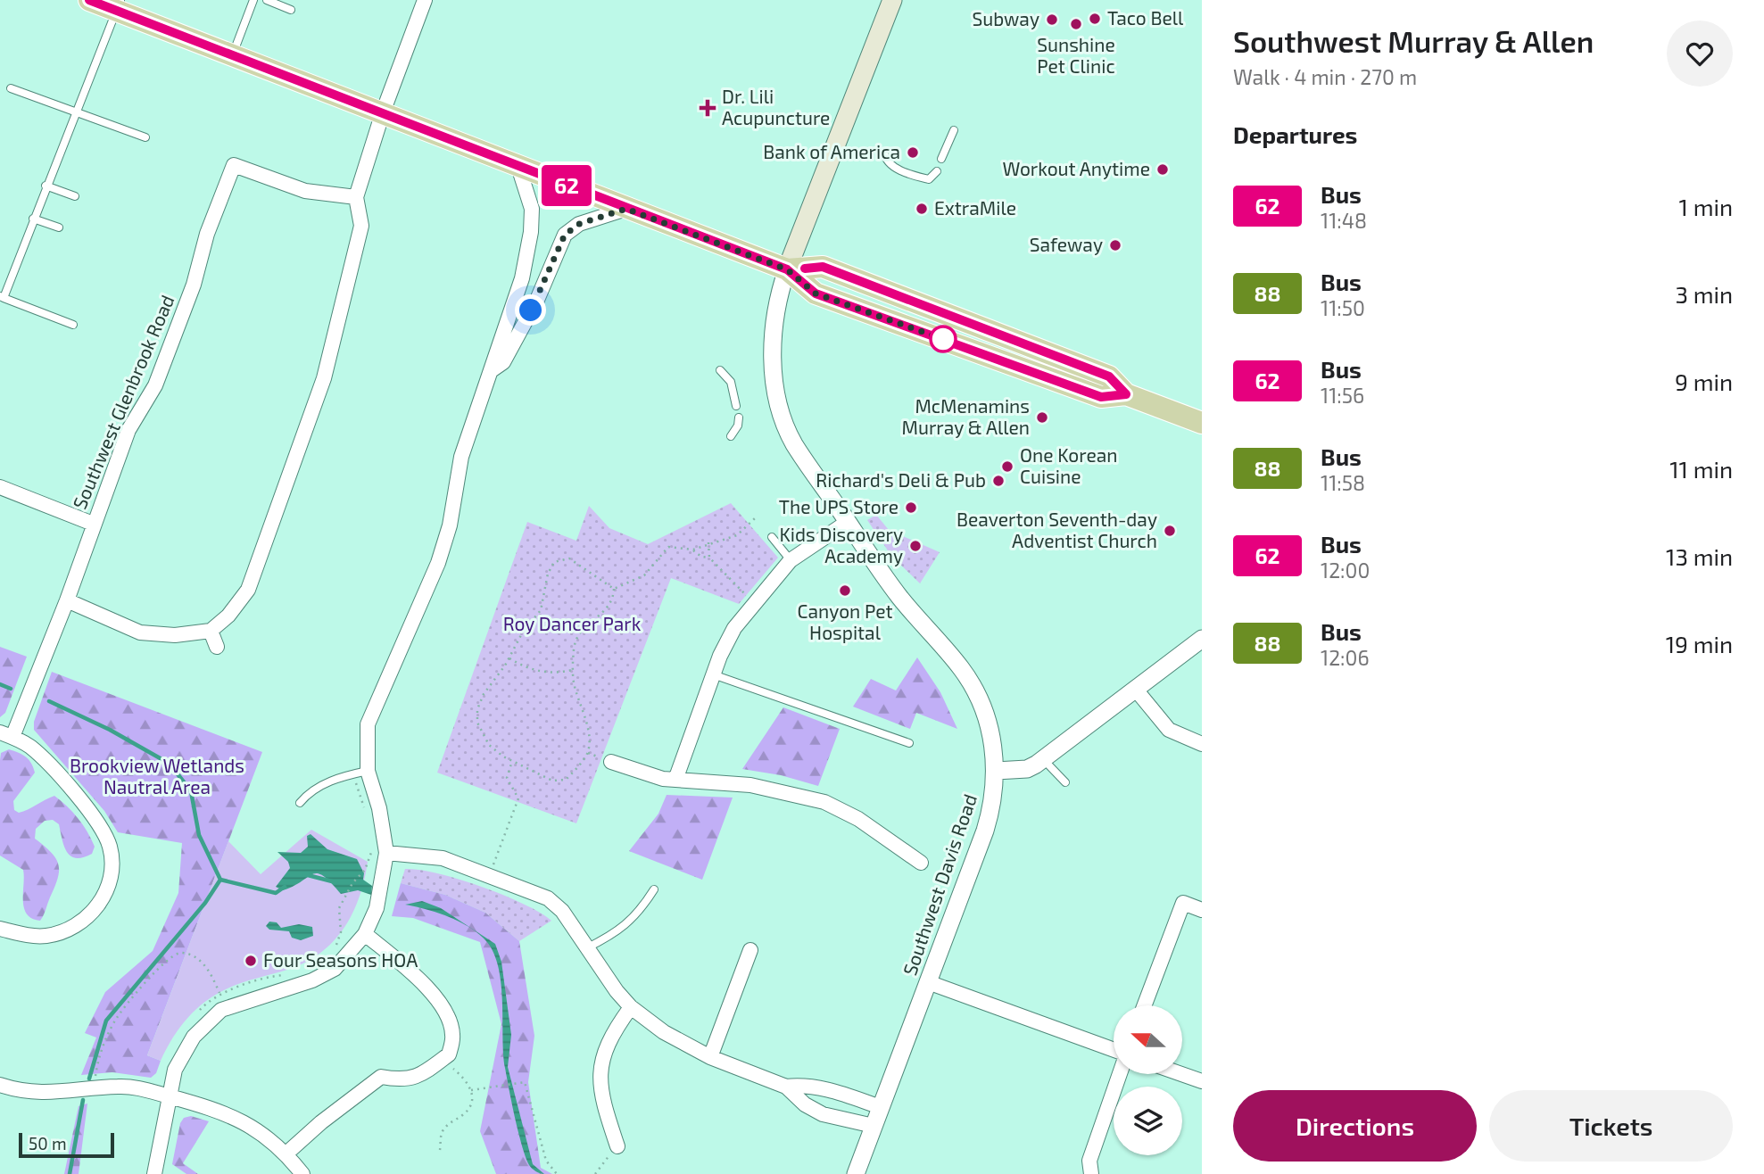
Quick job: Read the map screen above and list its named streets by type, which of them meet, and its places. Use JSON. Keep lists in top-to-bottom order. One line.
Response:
{"streets":{"street":["Southwest Glenbrook Road","Southwest Davis Road"]},"parks":["Roy Dancer Park","Brookview Wetlands Nautral Area"],"places":{"other":["Taco Bell","Subway","Sunshine Pet Clinic","Bank of America","Workout Anytime","ExtraMile","Safeway","McMenamins Murray & Allen","One Korean Cuisine","Richard's Deli & Pub","The UPS Store","Beaverton Seventh-day Adventist Church","Kids Discovery Academy","Canyon Pet Hospital","Four Seasons HOA"],"health":["Dr. Lili Acupuncture"]},"lines":["bus line 62"],"scale_bar":"50 m","north":"left","page":{"on_map":"62","heading":[["Southwest Murray & Allen","Walk · 4 min · 270 m"],"Departures"],"list":[{"mark":"62","name":"Bus","note":"11:48","value":"1 min"},{"mark":"88","name":"Bus","note":"11:50","value":"3 min"},{"mark":"62","name":"Bus","note":"11:56","value":"9 min"},{"mark":"88","name":"Bus","note":"11:58","value":"11 min"},{"mark":"62","name":"Bus","note":"12:00","value":"13 min"},{"mark":"88","name":"Bus","note":"12:06","value":"19 min"}],"buttons":["Directions","Tickets"],"scale":"50 m"}}
